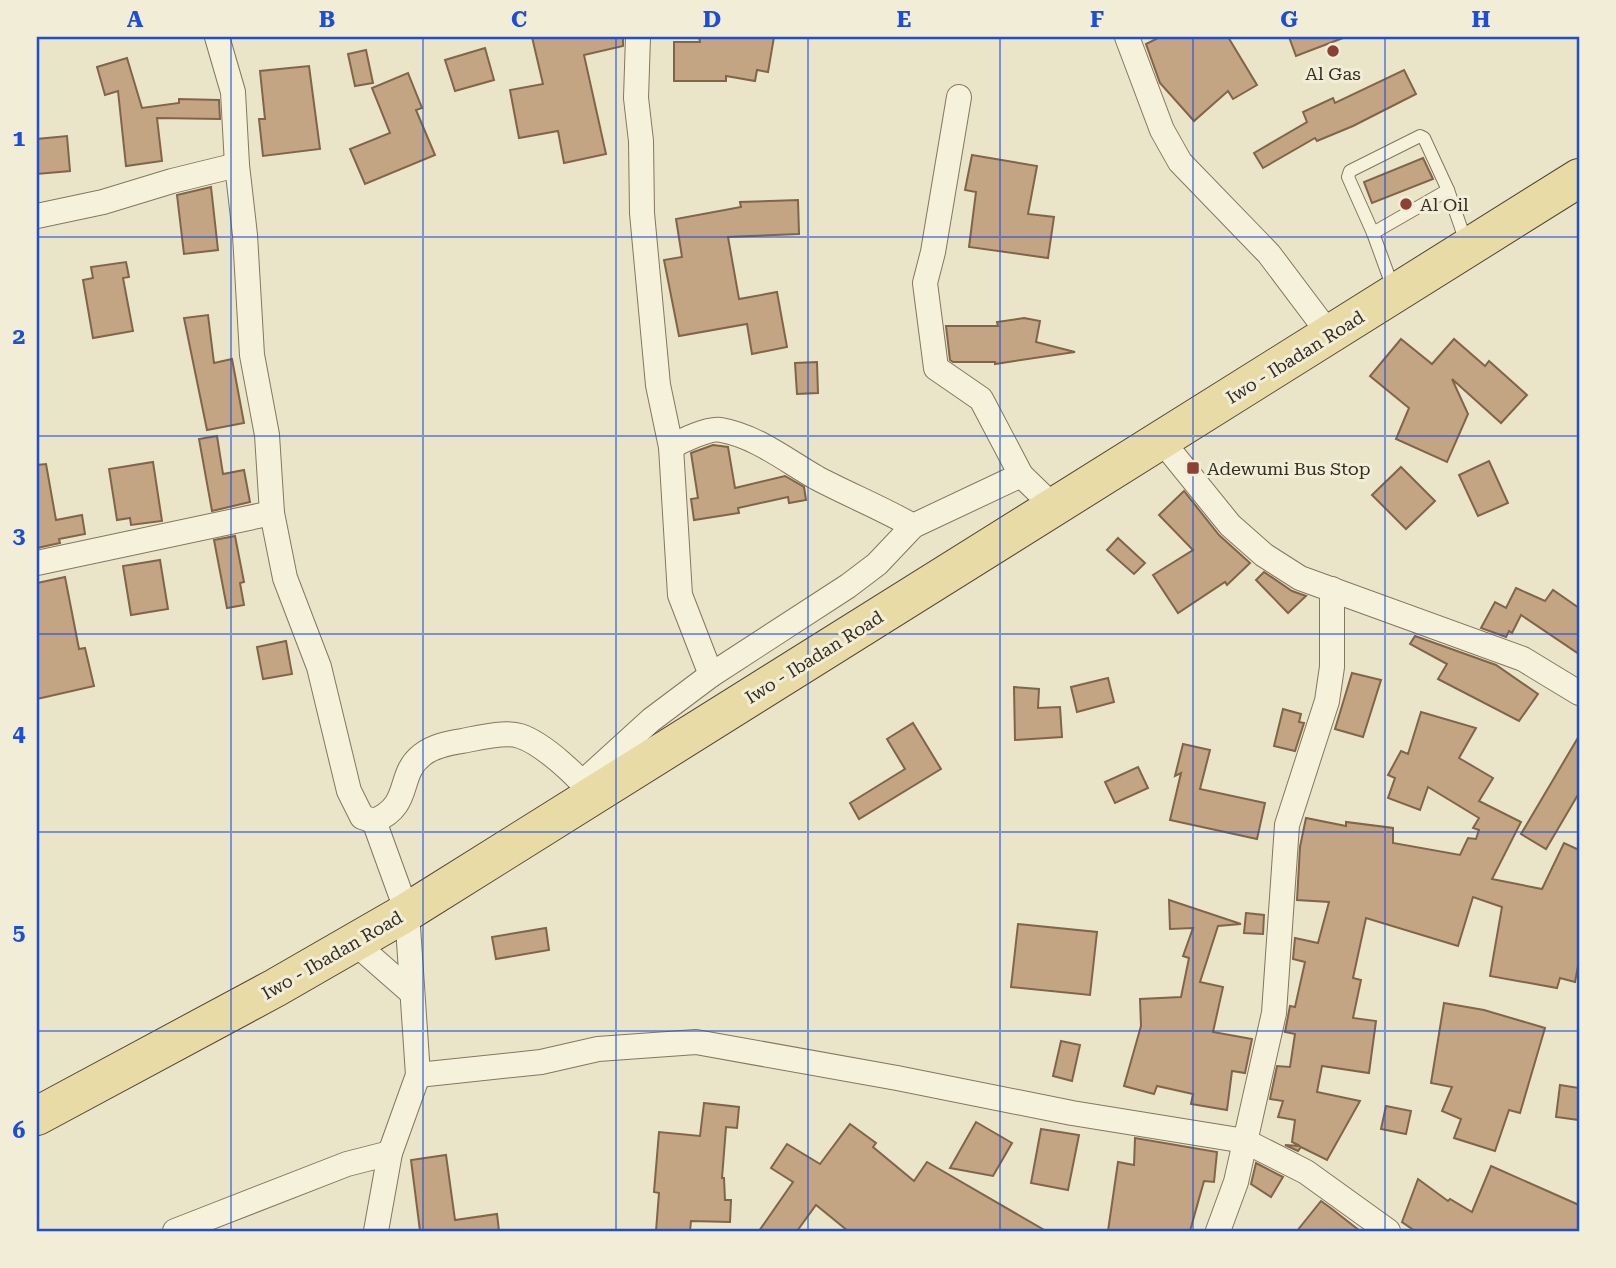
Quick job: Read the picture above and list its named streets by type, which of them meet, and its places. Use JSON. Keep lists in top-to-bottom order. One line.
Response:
{"streets":{"main road":["Iwo - Ibadan Road"]},"places":{"other":["Al Gas","Al Oil"],"transit":["Adewumi Bus Stop"]},"grid":{"columns":["A","B","C","D","E","F","G","H"],"rows":["1","2","3","4","5","6"]}}
